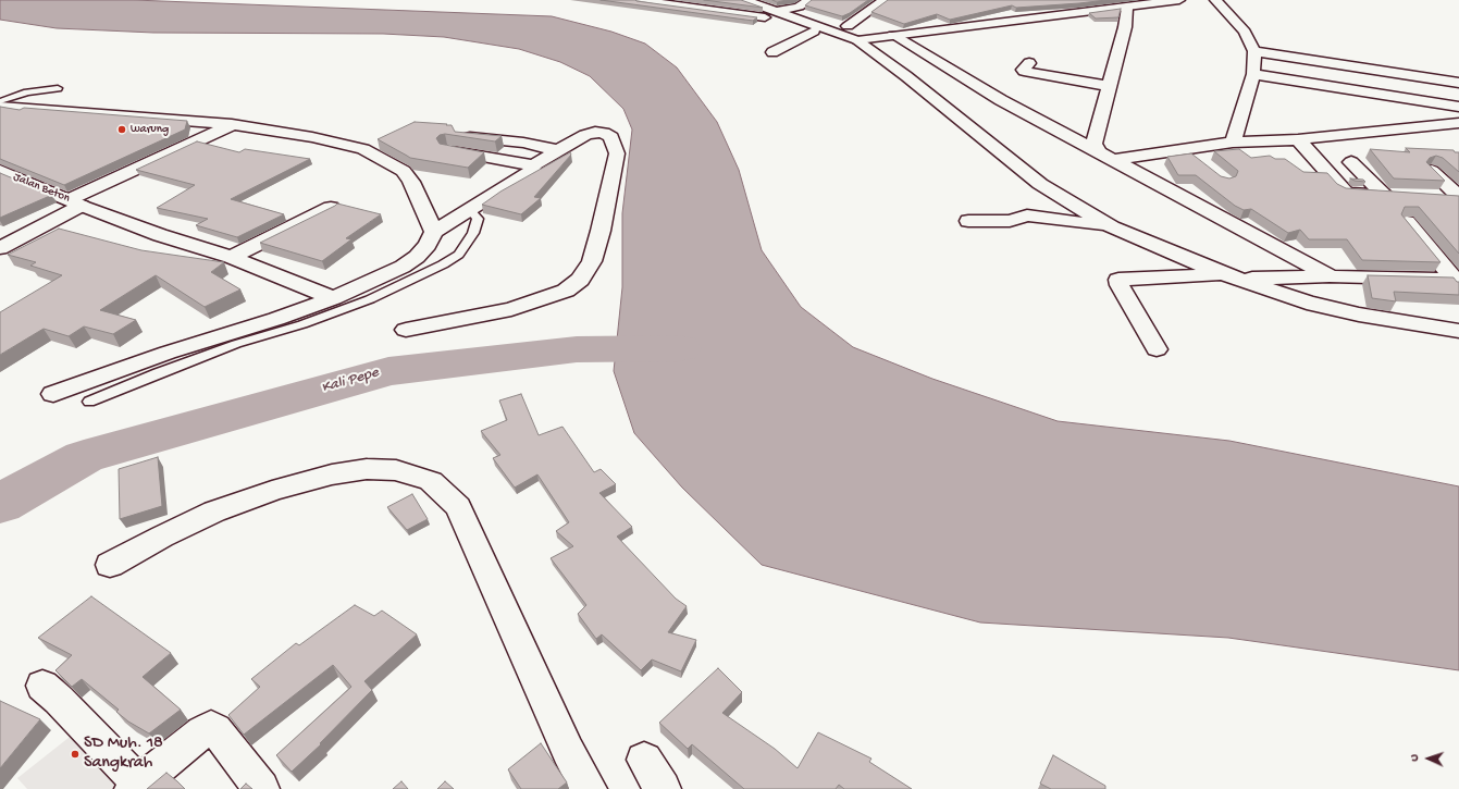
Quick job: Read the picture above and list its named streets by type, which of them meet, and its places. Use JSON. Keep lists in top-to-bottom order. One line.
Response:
{"streets":{"street":["Jalan Beton"]},"water":["Kali Pepe"],"places":["warung","SD Muh. 18 Sangkrah"],"north":"left"}
